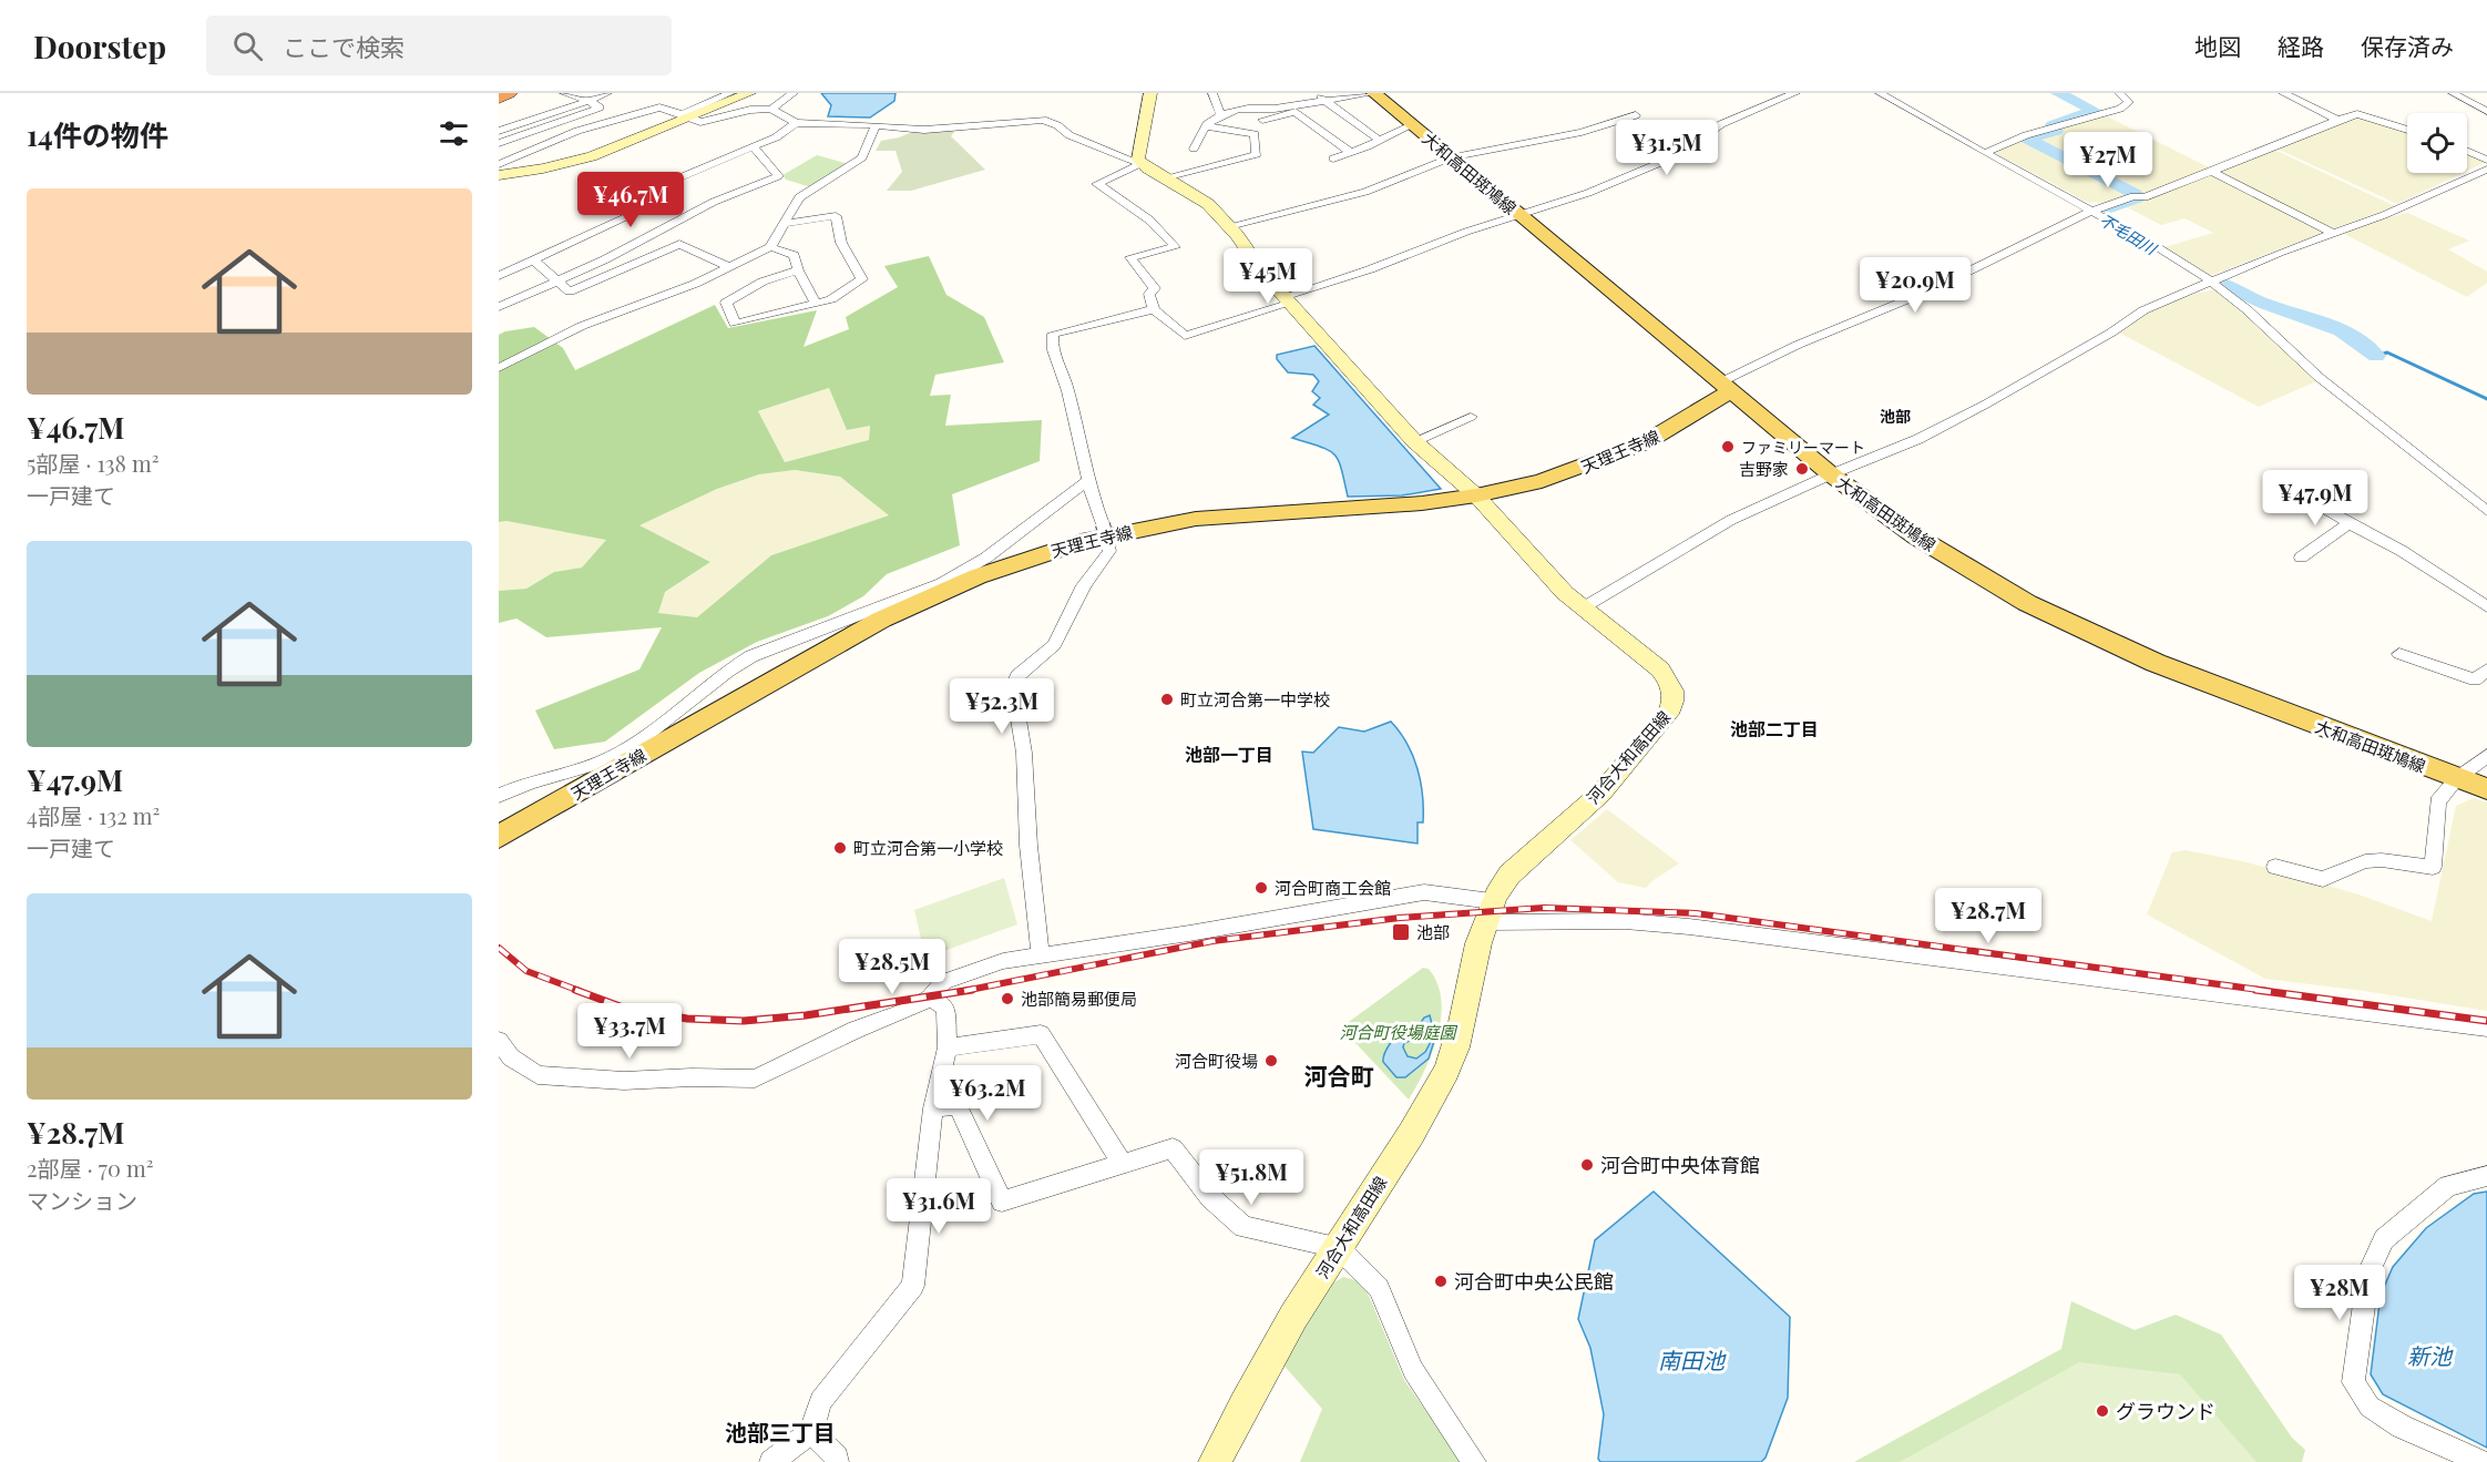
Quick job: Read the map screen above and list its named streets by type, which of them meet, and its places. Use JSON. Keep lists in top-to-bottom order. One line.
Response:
{"streets":{"main road":["大和高田斑鳩線","天理王寺線","河合大和高田線"]},"crossings":[["大和高田斑鳩線","天理王寺線"],["天理王寺線","河合大和高田線"]],"districts":["池部","池部二丁目","池部一丁目","河合町","池部三丁目"],"water":["不毛田川","新池","南田池"],"parks":["河合町役場庭園"],"places":{"other":["ファミリーマート","吉野家","町立河合第一中学校","町立河合第一小学校","河合町商工会館","池部簡易郵便局","河合町役場","河合町中央体育館","河合町中央公民館","グラウンド"],"transit":["池部"]},"page":{"header":"Doorstep","search":"ここで検索","nav":["地図","経路","保存済み"],"heading":"14件の物件","price":["¥31.5M","¥27M","¥46.7M","¥45M","¥20.9M","¥47.9M","¥52.3M","¥28.7M","¥28.5M","¥33.7M","¥63.2M","¥51.8M","¥31.6M","¥28M"],"list":[{"name":"¥46.7M","note":"5部屋 · 138 m² · 一戸建て"},{"name":"¥47.9M","note":"4部屋 · 132 m² · 一戸建て"},{"name":"¥28.7M","note":"2部屋 · 70 m² · マンション"}]}}
